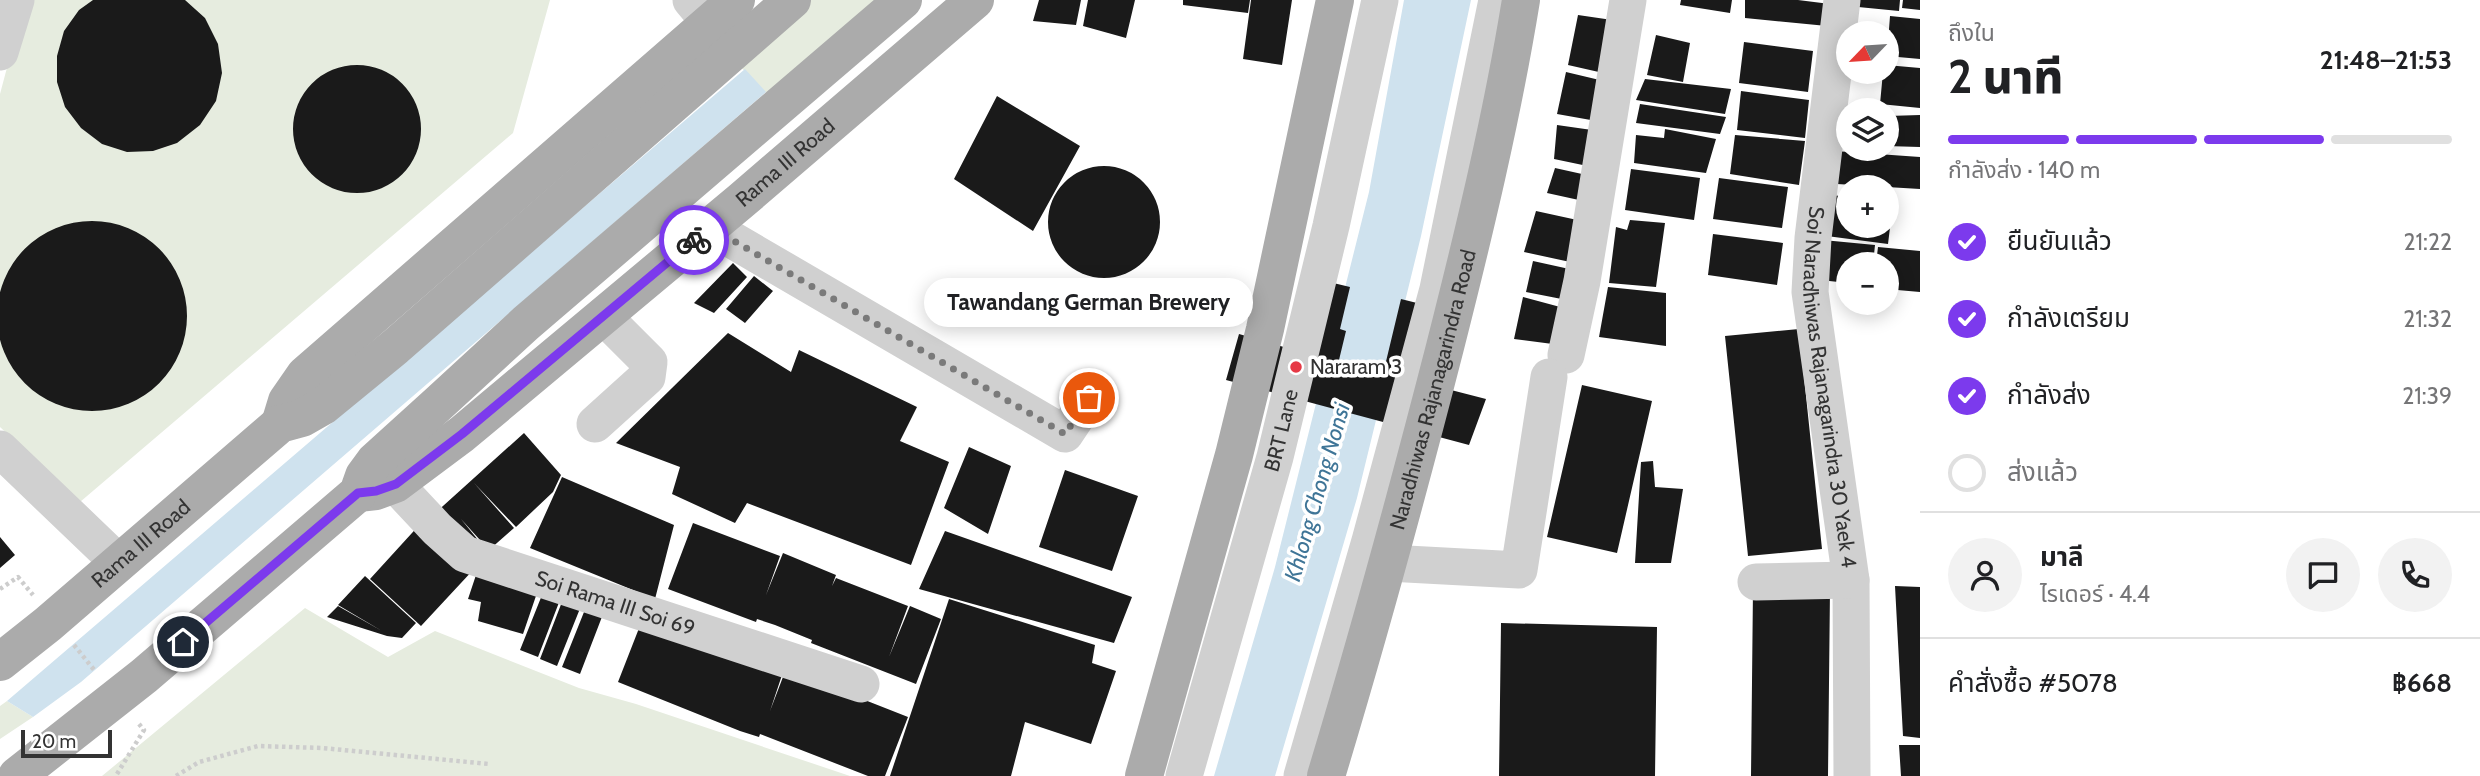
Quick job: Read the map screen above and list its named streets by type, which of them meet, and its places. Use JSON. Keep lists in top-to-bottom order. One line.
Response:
{"streets":{"main road":["Rama III Road","Naradhiwas Rajanagarindra Road"],"street":["Soi Naradhiwas Rajanagarindra 30 Yaek 4","BRT Lane","Soi Rama III Soi 69"]},"crossings":[["Rama III Road","Soi Rama III Soi 69"]],"water":["Khlong Chong Nonsi"],"places":["Nararam 3","Tawandang German Brewery"],"scale_bar":"20 m","north":"bottom left","page":{"heading":["2 นาที","ถึงใน","21:48–21:53"],"panel":["มาลี","ไรเดอร์ · 4.4","คำสั่งซื้อ #5078","฿668"],"map_buttons":["+","−"],"bar":"กำลังส่ง · 140 m","list":[["ยืนยันแล้ว","21:22"],["กำลังเตรียม","21:32"],["กำลังส่ง","21:39"],"ส่งแล้ว"],"bubble":"Tawandang German Brewery","scale":"20 m"}}
